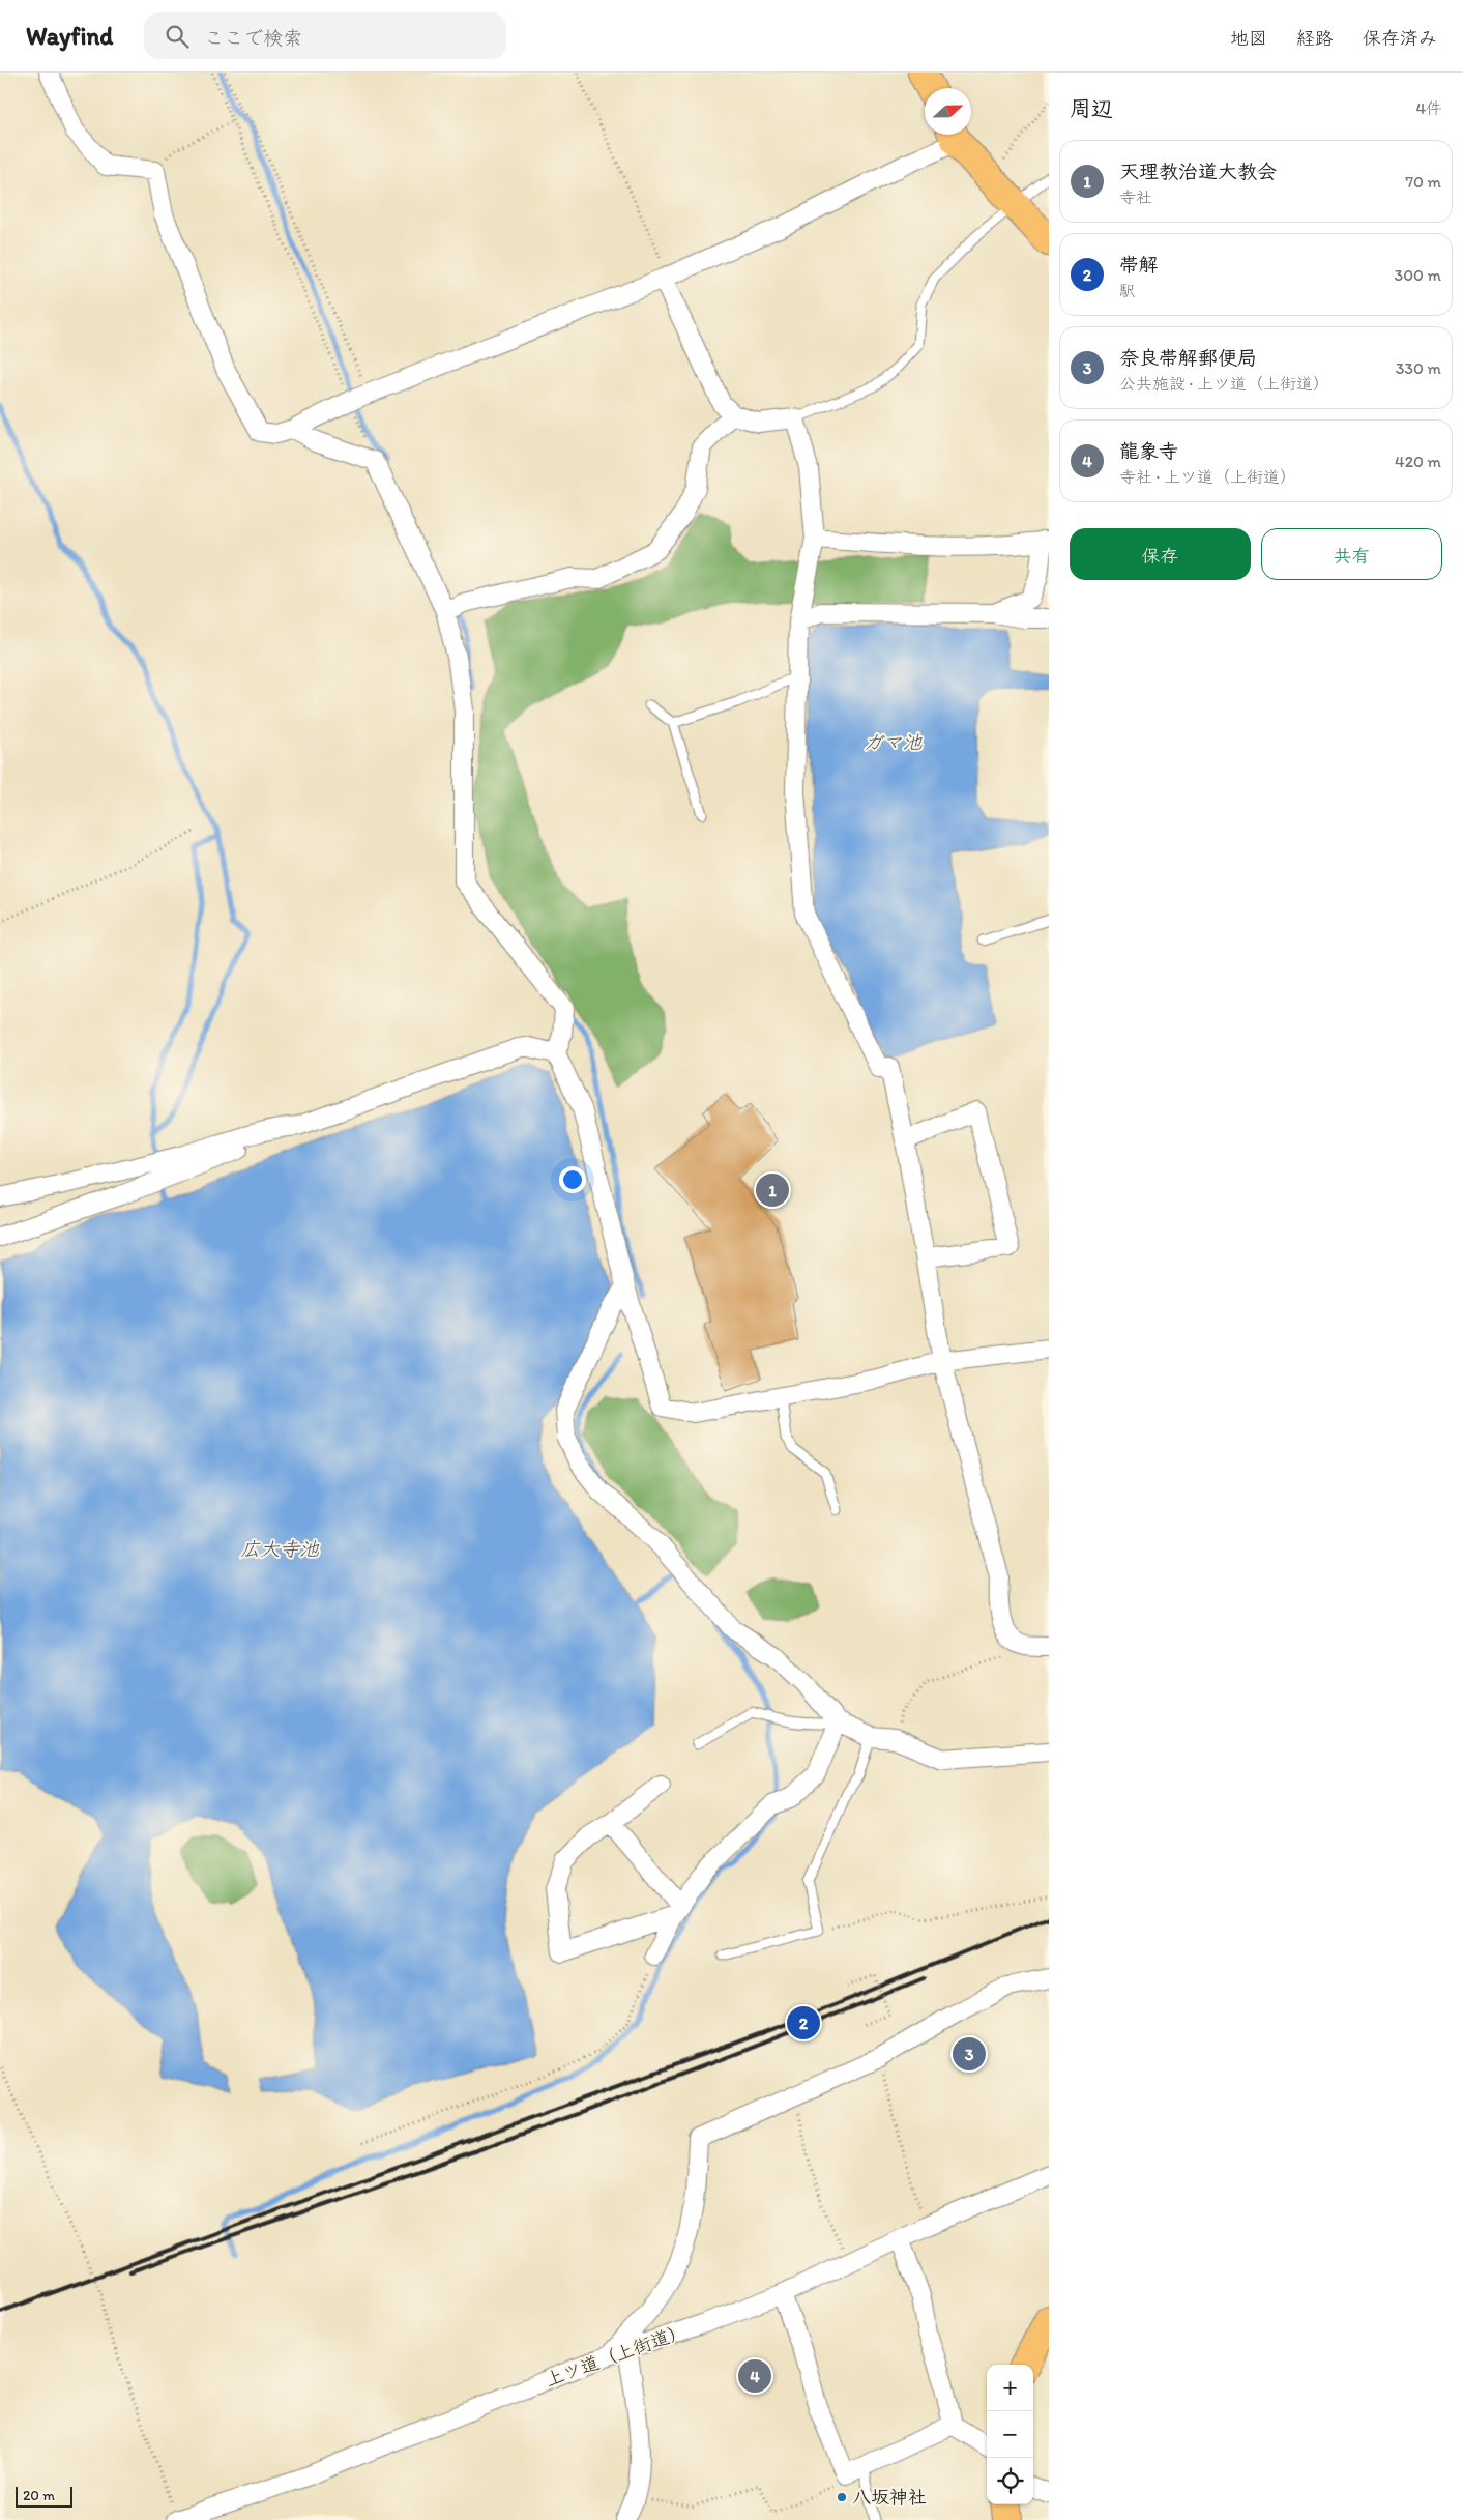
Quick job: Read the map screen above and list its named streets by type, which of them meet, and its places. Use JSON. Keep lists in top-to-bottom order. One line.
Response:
{"streets":{"street":["上ツ道（上街道）"]},"water":["ガマ池","広大寺池"],"places":["八坂神社"],"scale_bar":"20 m","north":"right","page":{"header":"Wayfind","search":"ここで検索","nav":["地図","経路","保存済み"],"heading":["周辺","4件"],"list":[{"mark":"1","name":"天理教治道大教会","note":"寺社","value":"70 m"},{"mark":"2","name":"帯解","note":"駅","value":"300 m"},{"mark":"3","name":"奈良帯解郵便局","note":"公共施設 · 上ツ道（上街道）","value":"330 m"},{"mark":"4","name":"龍象寺","note":"寺社 · 上ツ道（上街道）","value":"420 m"}],"buttons":["保存","共有"],"pins":["1","2","3","4"],"map_buttons":["+","−"],"scale":"20 m"}}
